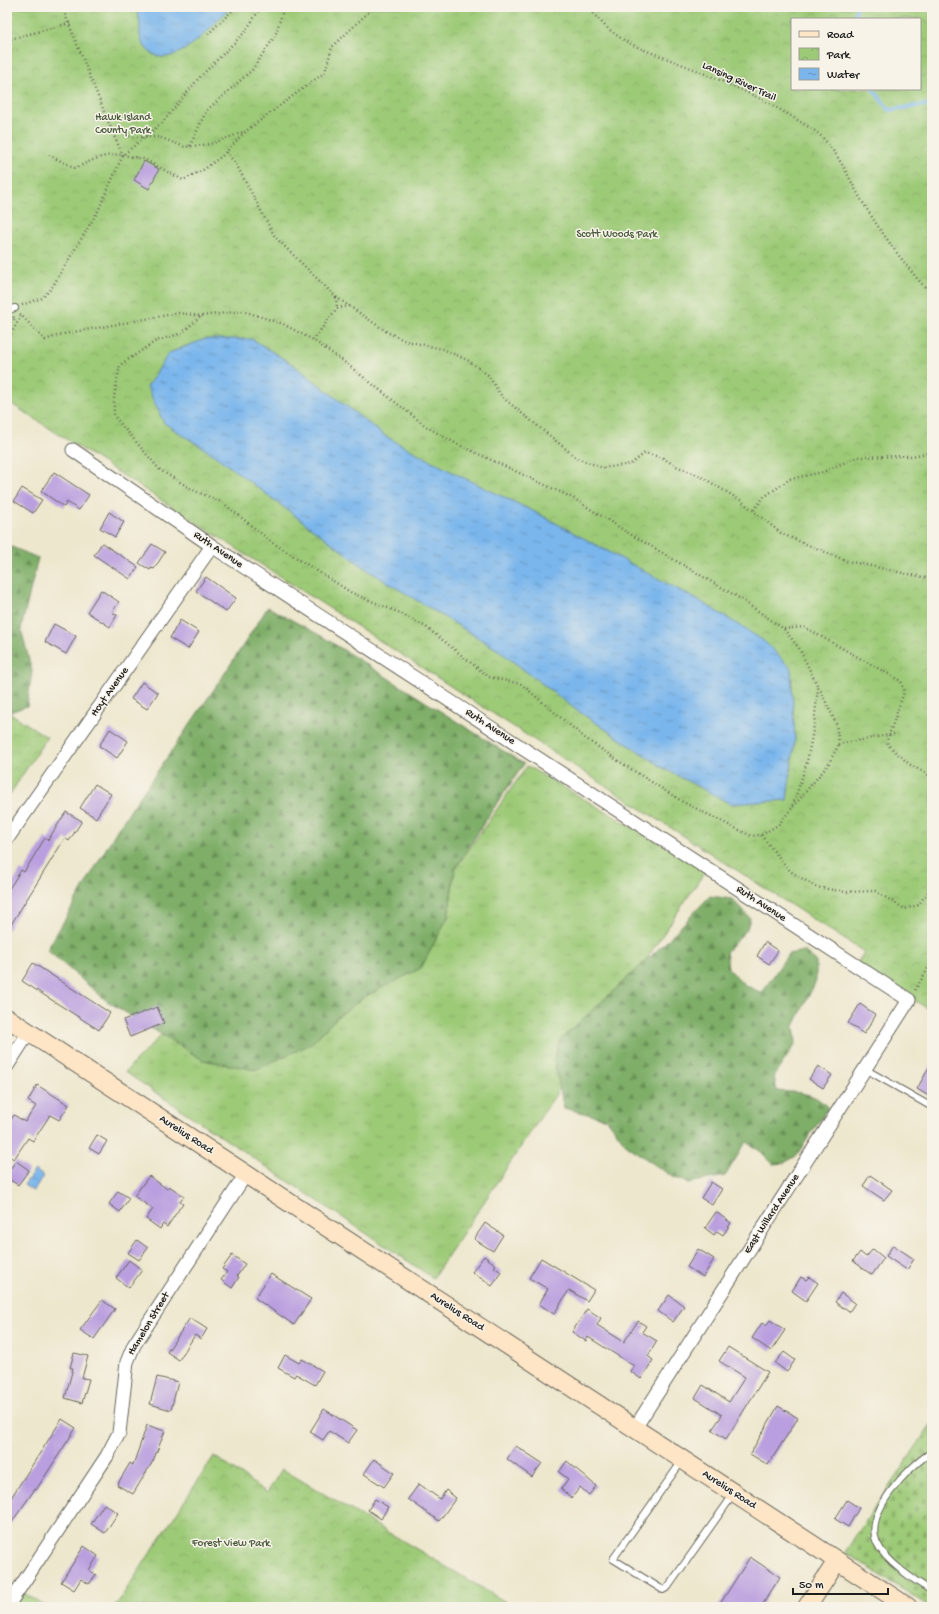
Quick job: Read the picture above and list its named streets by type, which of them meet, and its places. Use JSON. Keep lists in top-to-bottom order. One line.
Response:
{"streets":{"street":["Ruth Avenue","Hoyt Avenue","Aurelius Road","East Willard Avenue","Hamelon Street"],"path":["Lansing River Trail"]},"crossings":[["Ruth Avenue","Hoyt Avenue"],["Ruth Avenue","East Willard Avenue"],["Aurelius Road","East Willard Avenue"],["Aurelius Road","Hamelon Street"]],"parks":["Hawk Island County Park","Scott Woods Park","Forest View Park"],"legend":["Road","Park","Water"],"scale_bar":"50 m"}
